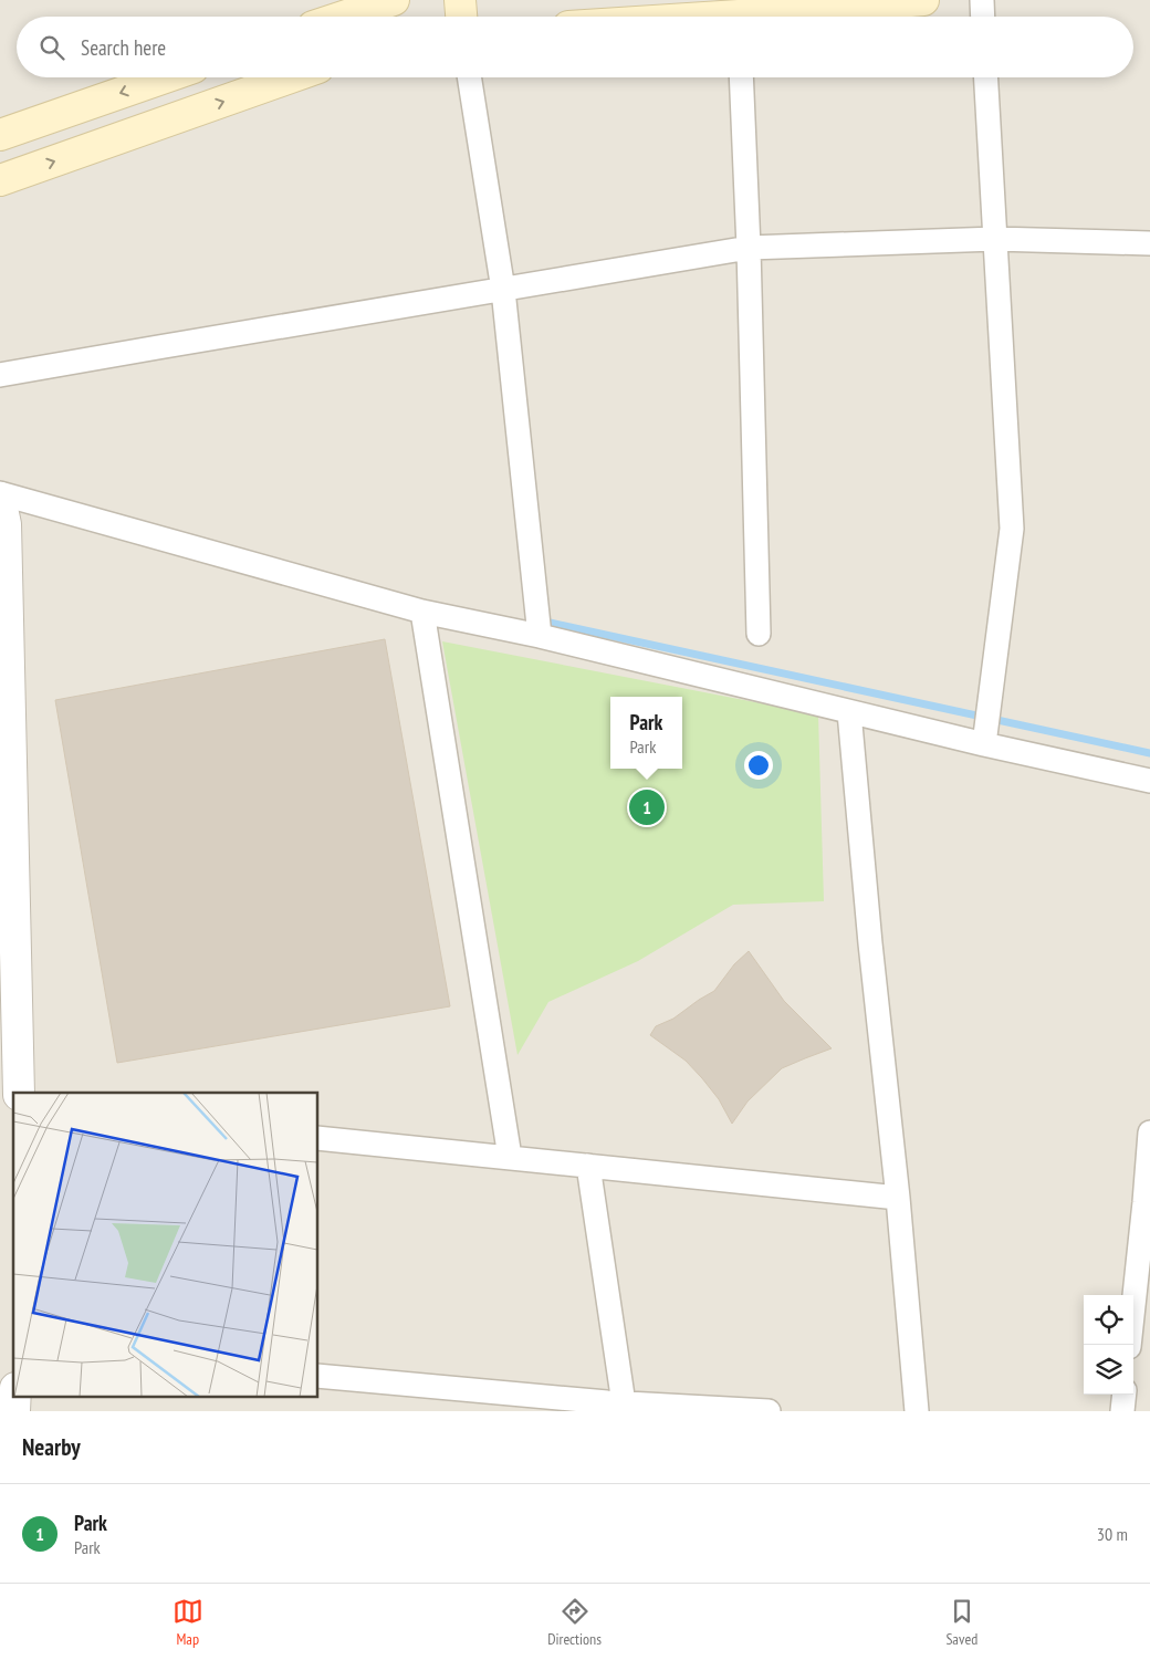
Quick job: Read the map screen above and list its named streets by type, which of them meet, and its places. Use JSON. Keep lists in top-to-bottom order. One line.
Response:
{"page":{"search":"Search here","popup":["Park","Park"],"pins":"1","heading":"Nearby","list":[{"mark":"1","name":"Park","note":"Park","value":"30 m"}],"nav":["Map","Directions","Saved"]}}
